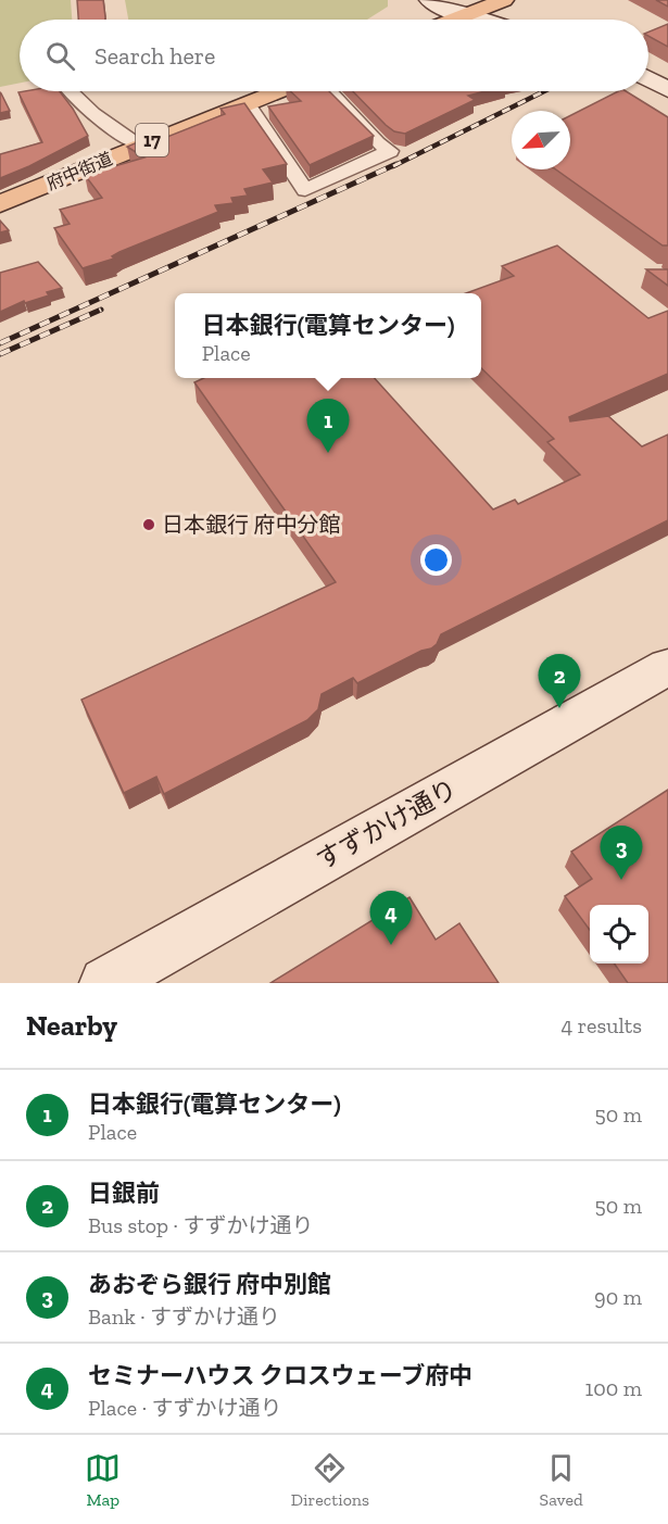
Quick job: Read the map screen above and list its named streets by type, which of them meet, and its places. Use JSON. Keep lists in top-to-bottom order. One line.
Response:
{"streets":{"main road":["17","府中街道"],"street":["すずかけ通り"]},"places":["日本銀行 府中分館"],"north":"bottom left","page":{"search":"Search here","popup":["日本銀行(電算センター)","Place"],"pins":["1","2","3","4"],"heading":["Nearby","4 results"],"list":[{"mark":"1","name":"日本銀行(電算センター)","note":"Place","value":"50 m"},{"mark":"2","name":"日銀前","note":"Bus stop · すずかけ通り","value":"50 m"},{"mark":"3","name":"あおぞら銀行 府中別館","note":"Bank · すずかけ通り","value":"90 m"},{"mark":"4","name":"セミナーハウス クロスウェーブ府中","note":"Place · すずかけ通り","value":"100 m"}],"nav":["Map","Directions","Saved"]}}
